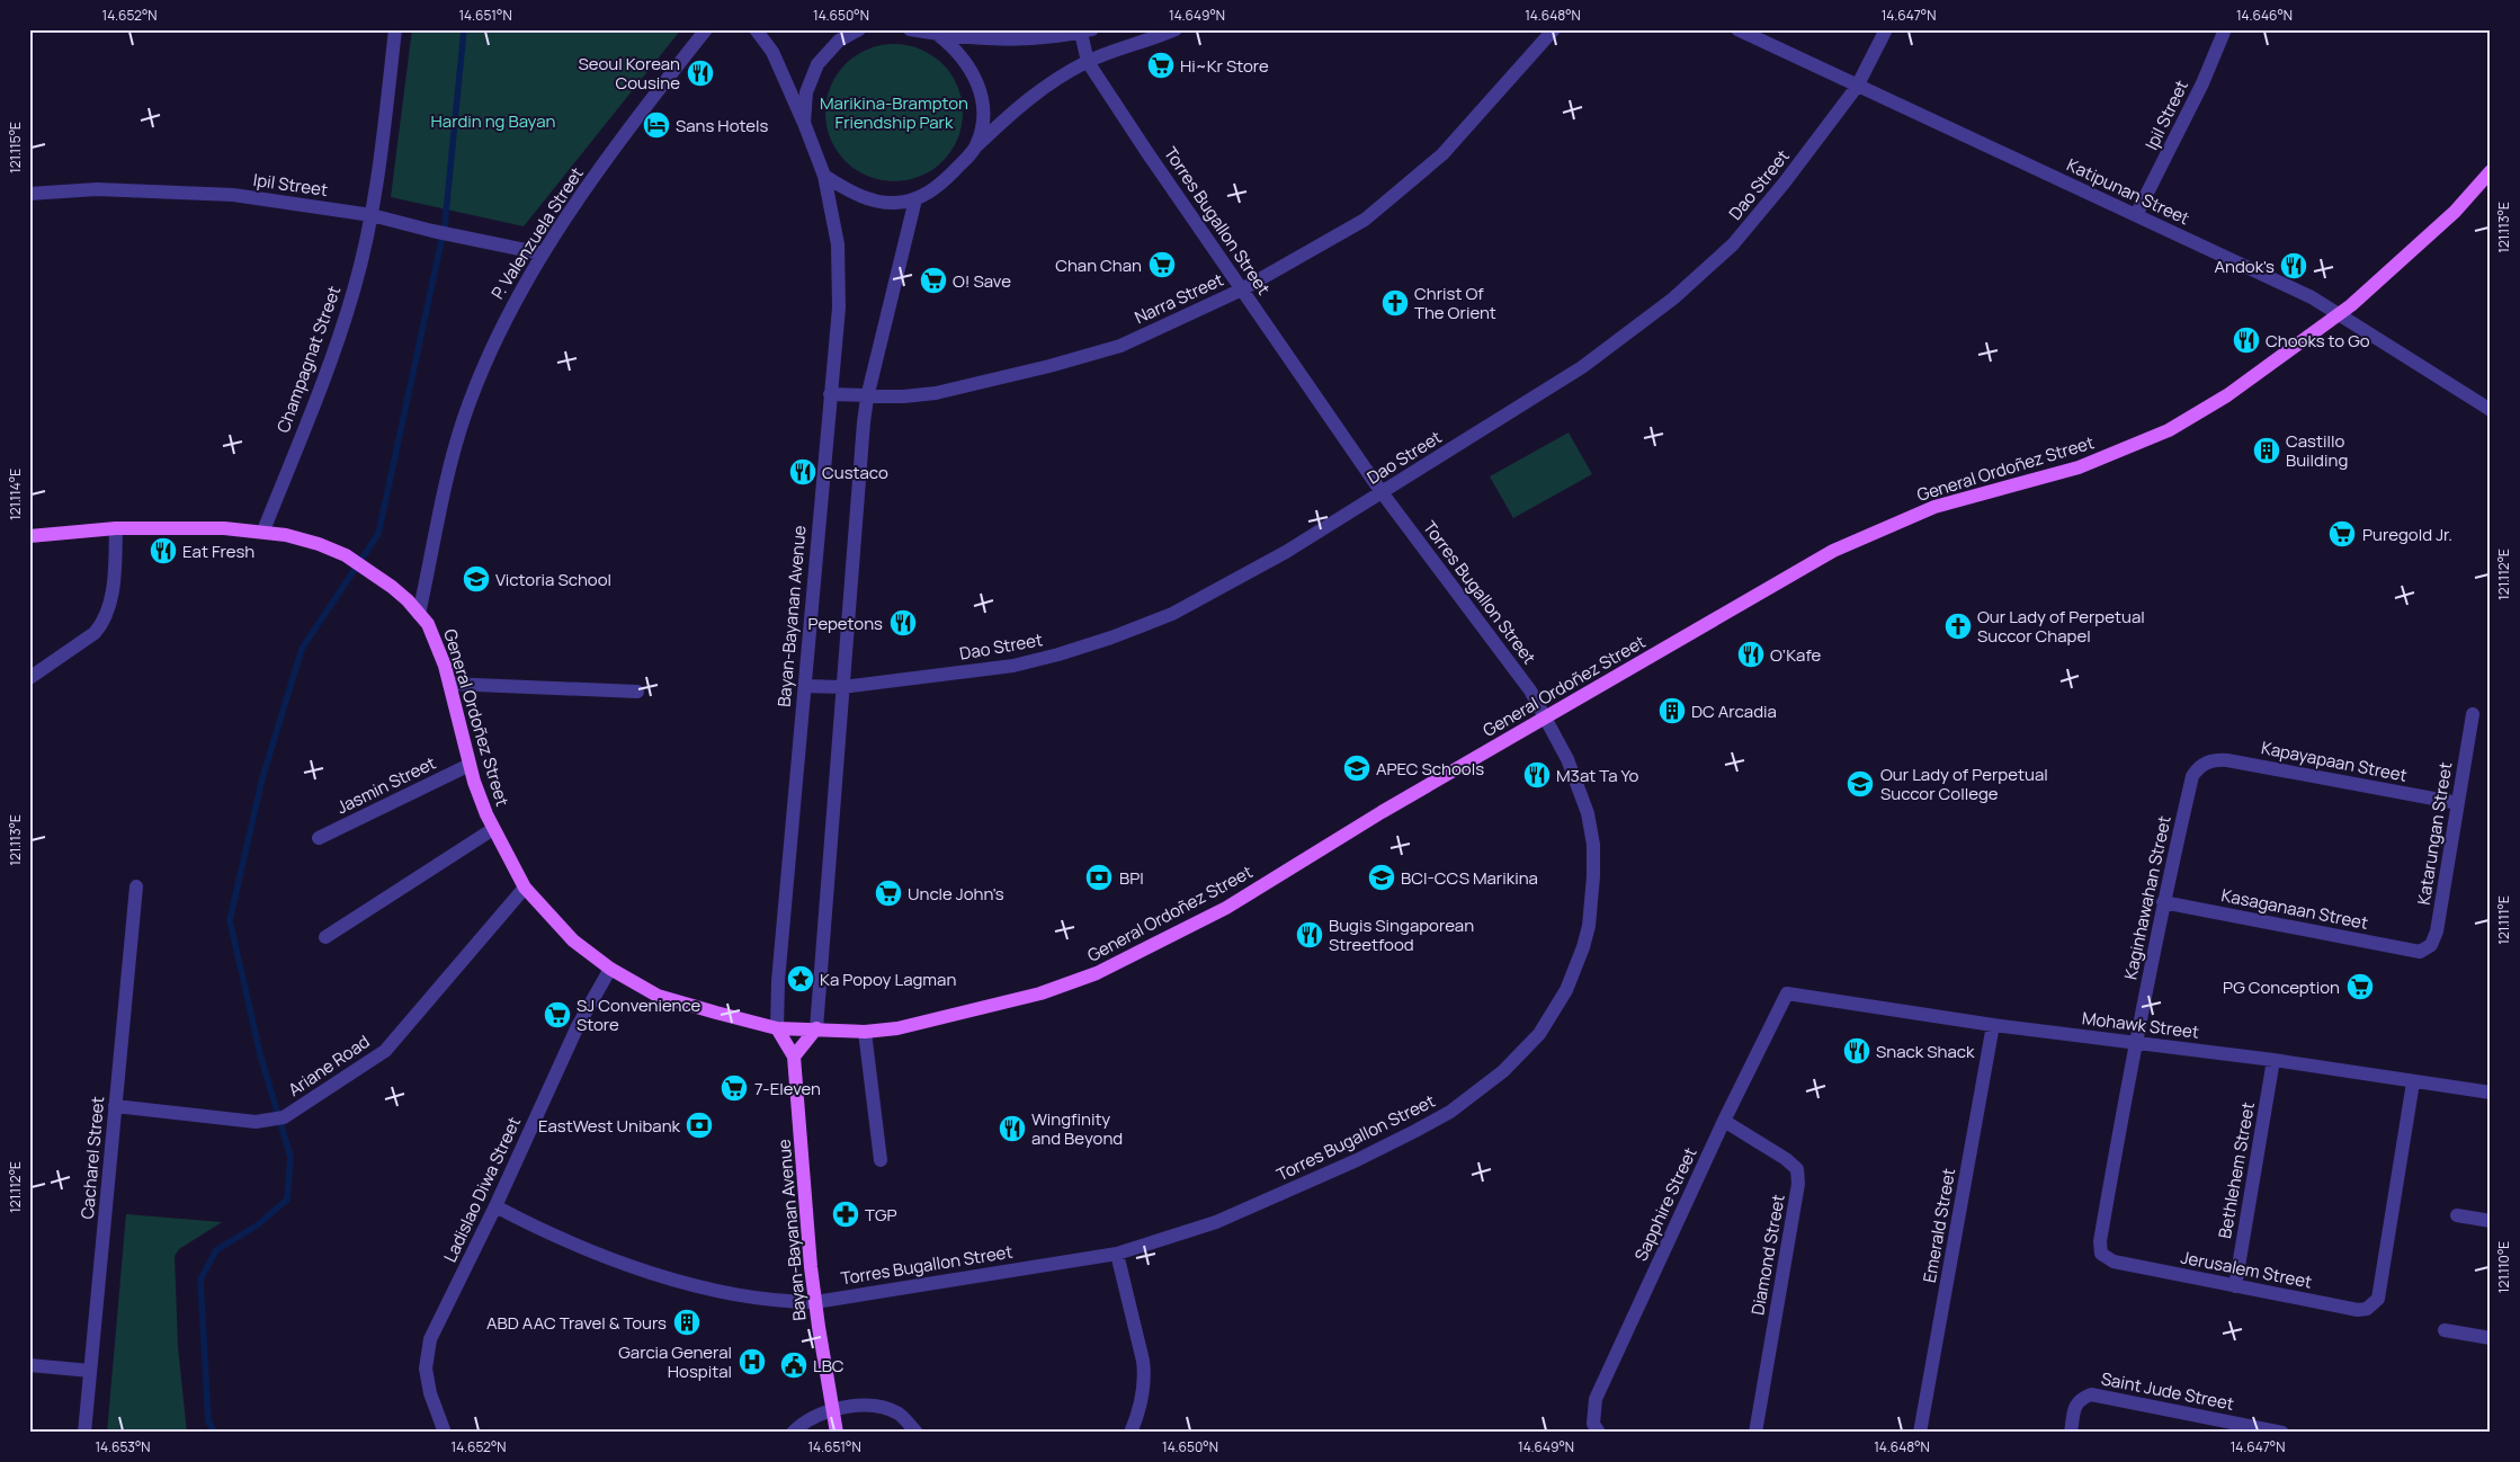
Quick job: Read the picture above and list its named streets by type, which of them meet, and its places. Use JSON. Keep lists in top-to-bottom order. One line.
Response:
{"streets":{"main road":["General Ordoñez Street","Bayan-Bayanan Avenue"],"street":["Ipil Street","Dao Street","Katipunan Street","Torres Bugallon Street","P. Valenzuela Street","Narra Street","Champagnat Street","Kapayapaan Street","Jasmin Street","Katarungan Street","Kaginhawahan Street","Kasaganaan Street","Mohawk Street","Ariane Road","Cacharel Street","Bethlehem Street","Ladislao Diwa Street","Sapphire Street","Emerald Street","Diamond Street","Jerusalem Street","Saint Jude Street"]},"crossings":[["Ipil Street","Katipunan Street"],["Ipil Street","P. Valenzuela Street"],["Ipil Street","Champagnat Street"],["Dao Street","Katipunan Street"],["Dao Street","Torres Bugallon Street"],["Dao Street","Bayan-Bayanan Avenue"],["Katipunan Street","General Ordoñez Street"],["Torres Bugallon Street","Narra Street"],["Torres Bugallon Street","General Ordoñez Street"],["Torres Bugallon Street","Bayan-Bayanan Avenue"],["Torres Bugallon Street","Ladislao Diwa Street"],["P. Valenzuela Street","General Ordoñez Street"],["Narra Street","Bayan-Bayanan Avenue"],["Champagnat Street","General Ordoñez Street"],["General Ordoñez Street","Bayan-Bayanan Avenue"],["General Ordoñez Street","Jasmin Street"],["General Ordoñez Street","Ariane Road"],["General Ordoñez Street","Ladislao Diwa Street"],["Kapayapaan Street","Katarungan Street"],["Kapayapaan Street","Kaginhawahan Street"],["Katarungan Street","Kasaganaan Street"],["Kaginhawahan Street","Kasaganaan Street"],["Kaginhawahan Street","Mohawk Street"],["Kaginhawahan Street","Jerusalem Street"],["Mohawk Street","Bethlehem Street"],["Mohawk Street","Sapphire Street"],["Mohawk Street","Emerald Street"],["Mohawk Street","Jerusalem Street"],["Ariane Road","Cacharel Street"],["Bethlehem Street","Jerusalem Street"],["Sapphire Street","Diamond Street"]],"parks":["Marikina-Brampton Friendship Park","Hardin ng Bayan"],"places":{"supermarket":["Hi~Kr Store","Chan Chan","O! Save","Puregold Jr.","Uncle John's","PG Conception","SJ Convenience Store","7-Eleven"],"restaurant":["Seoul Korean Cousine","Andok's","Chooks to Go","Custaco","Eat Fresh","Pepetons","O’Kafe","M3at Ta Yo","Bugis Singaporean Streetfood","Snack Shack","Wingfinity and Beyond"],"hotel":["Sans Hotels"],"church":["Christ Of The Orient","Our Lady of Perpetual Succor Chapel"],"building":["Castillo Building","DC Arcadia","ABD AAC Travel & Tours"],"school or university":["Victoria School","APEC Schools","Our Lady of Perpetual Succor College","BCI-CCS Marikina"],"bank":["BPI","EastWest Unibank"],"place":["Ka Popoy Lagman"],"pharmacy":["TGP"],"hospital":["Garcia General Hospital"],"public building":["LBC"]},"coordinates":["14.652°N","14.651°N","14.650°N","14.649°N","14.648°N","14.647°N","14.646°N","121.115°E","121.113°E","121.114°E","121.112°E","121.111°E","121.110°E","14.653°N"]}
